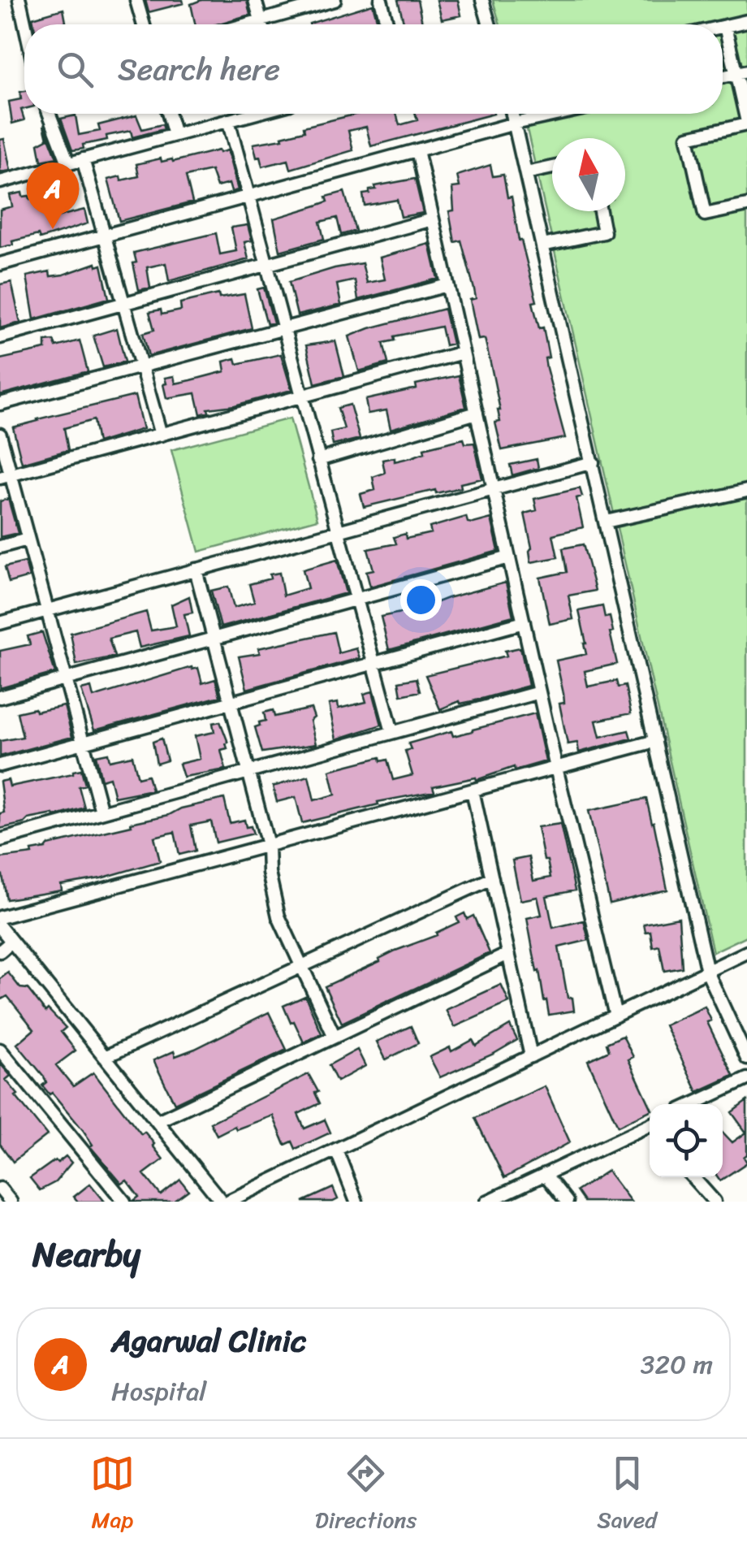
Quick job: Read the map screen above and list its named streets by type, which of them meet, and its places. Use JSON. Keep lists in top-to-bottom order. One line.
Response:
{"north":"top","page":{"search":"Search here","pins":"A","heading":"Nearby","list":[{"mark":"A","name":"Agarwal Clinic","note":"Hospital","value":"320 m"}],"nav":["Map","Directions","Saved"]}}
